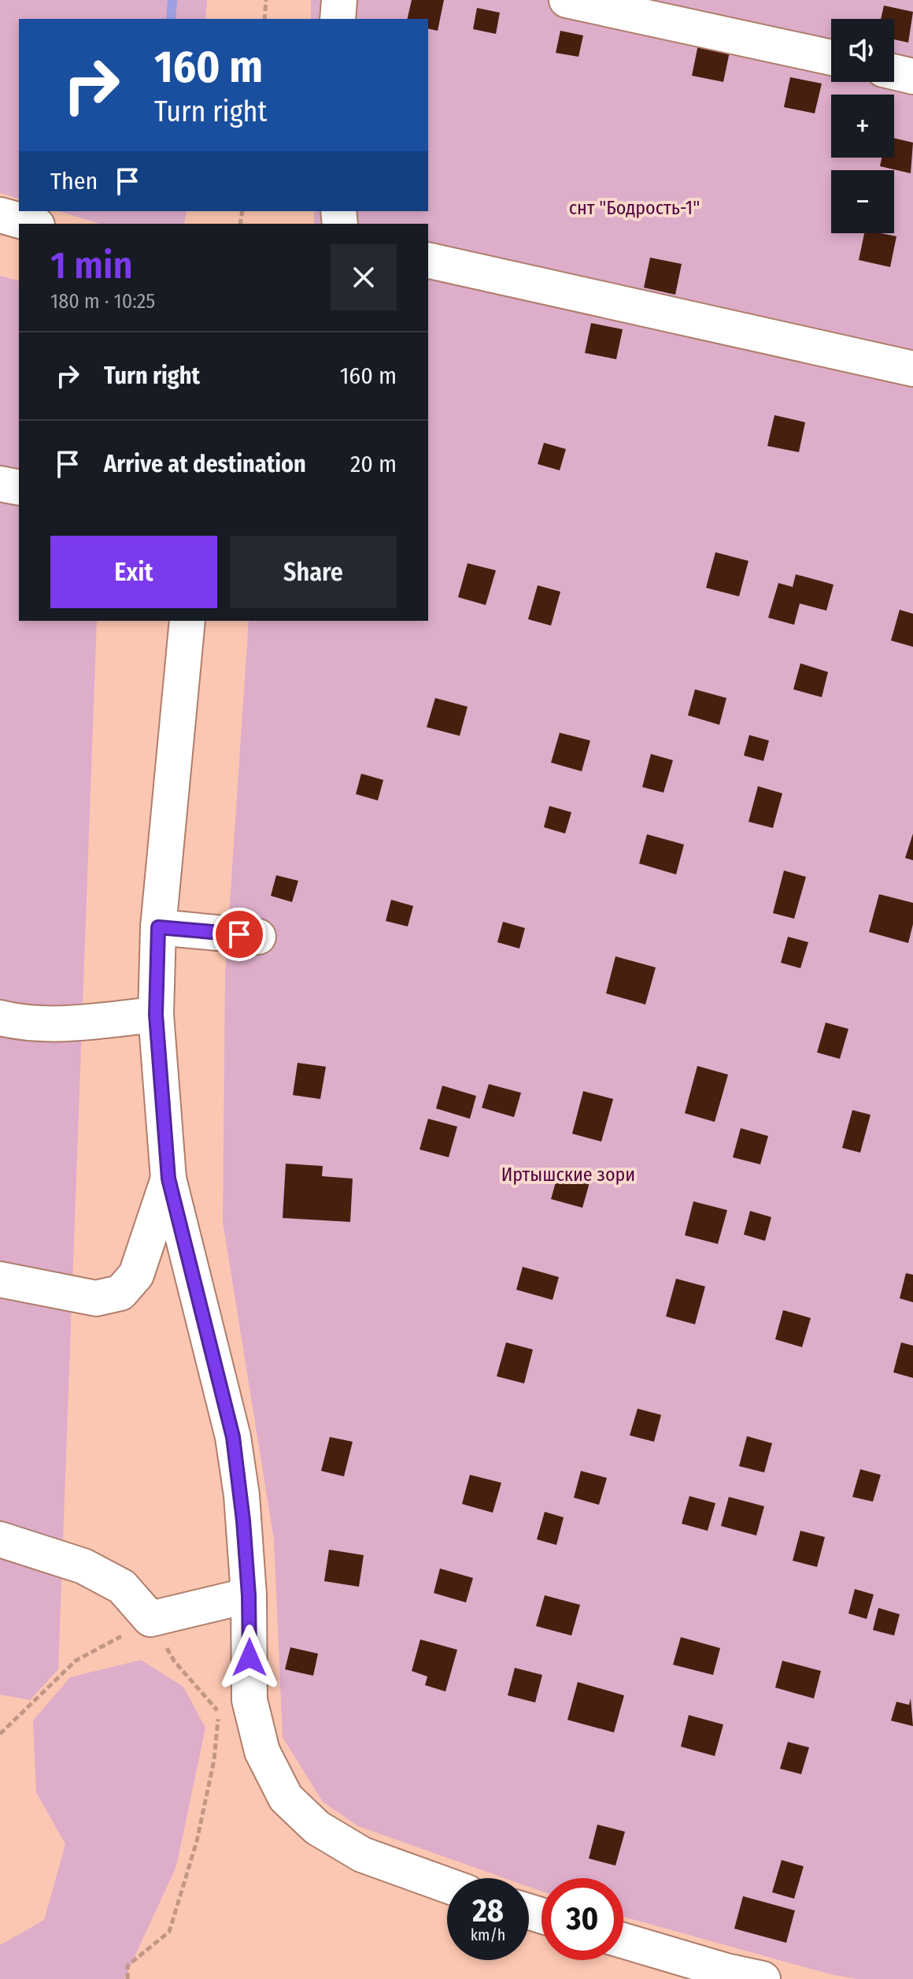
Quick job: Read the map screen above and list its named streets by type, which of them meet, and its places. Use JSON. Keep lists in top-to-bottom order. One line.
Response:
{"parks":["снт \"Бодрость-1\"","Иртышские зори"],"page":{"map_buttons":["+","−"],"turn":["160 m","Turn right"],"then":"Then","heading":["1 min","180 m · 10:25"],"list":[{"name":"Turn right","value":"160 m"},{"name":"Arrive at destination","value":"20 m"}],"buttons":["Exit","Share"],"speed":"28 km/h","limit":"30"}}
